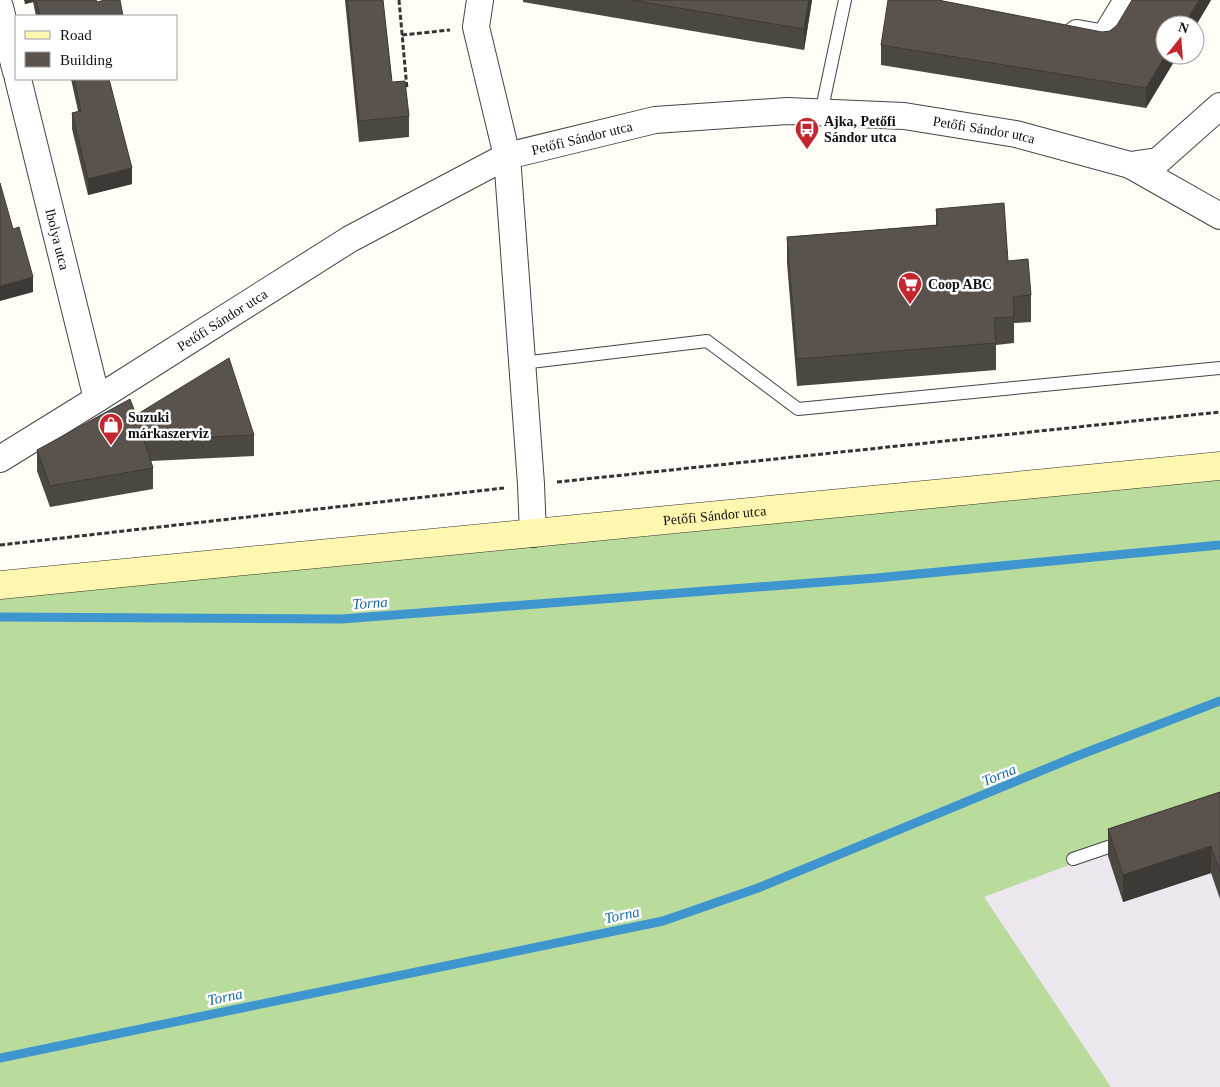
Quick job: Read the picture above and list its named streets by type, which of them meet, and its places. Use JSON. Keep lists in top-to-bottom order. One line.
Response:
{"streets":{"main road":["Petőfi Sándor utca"],"street":["Ibolya utca"]},"crossings":[["Petőfi Sándor utca","Ibolya utca"]],"water":["Torna"],"places":{"bus stop":["Ajka, Petőfi Sándor utca"],"supermarket":["Coop ABC"],"shop":["Suzuki márkaszerviz"]},"legend":["Road","Building"],"north":"top"}
